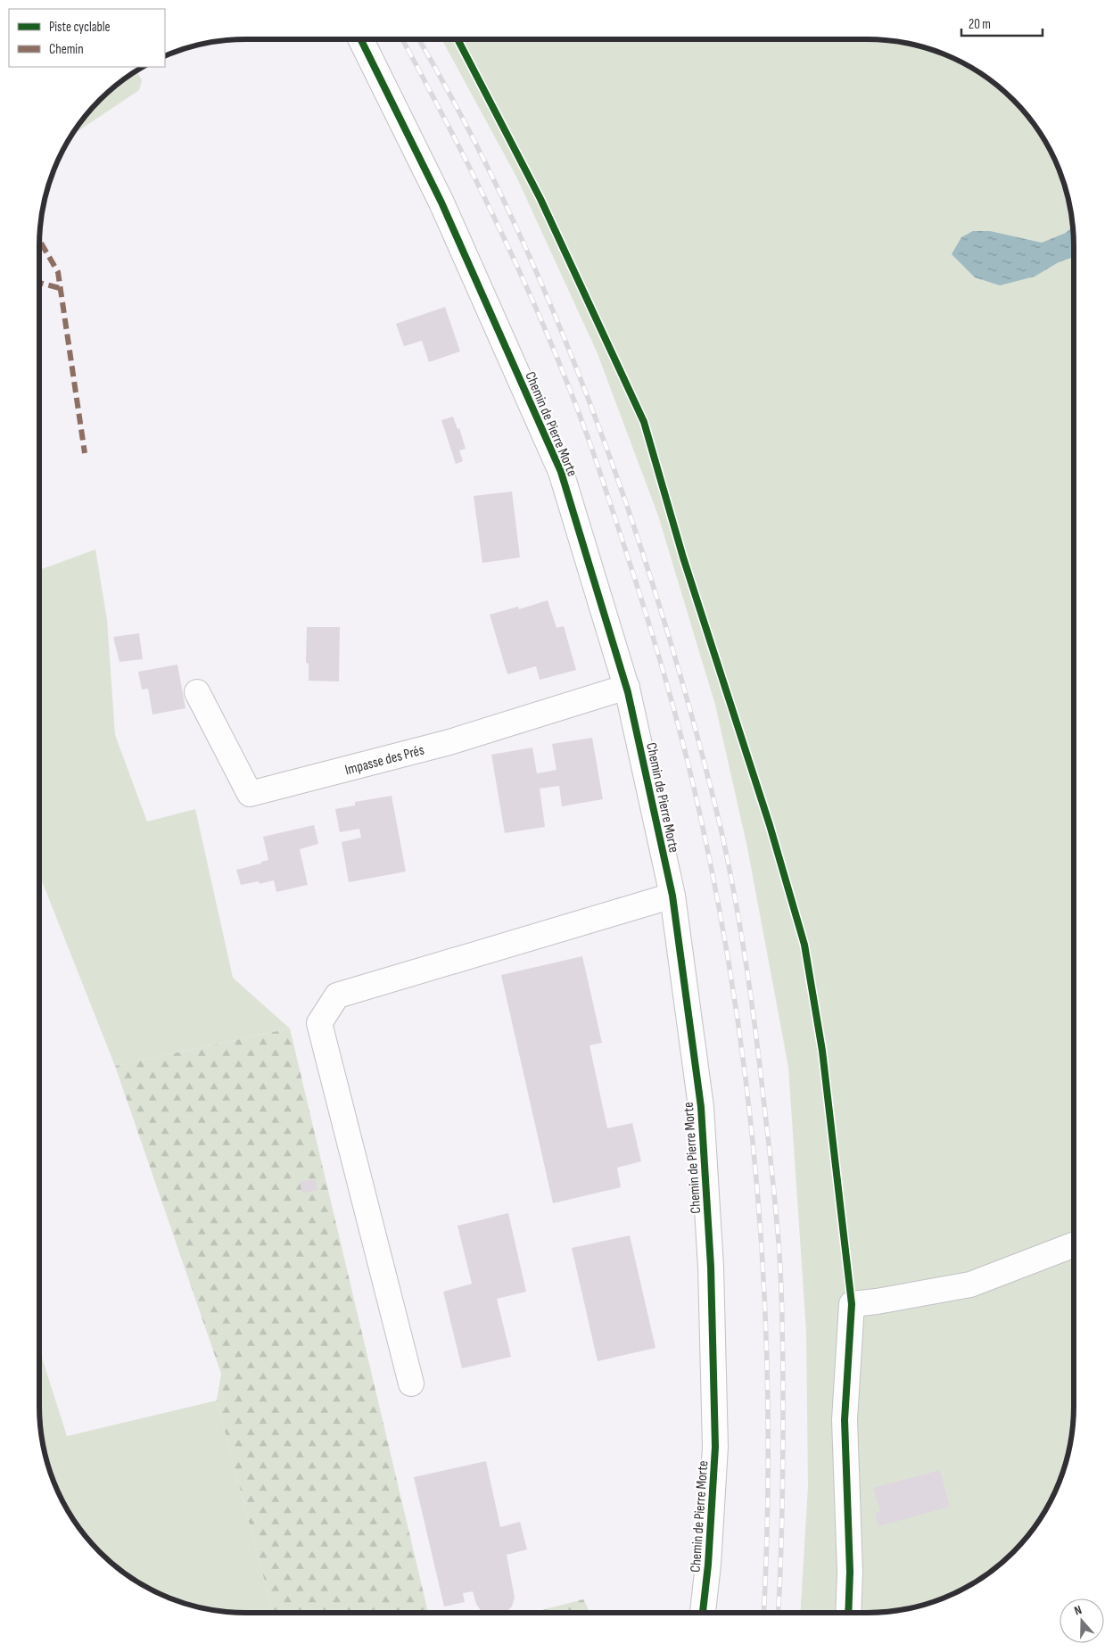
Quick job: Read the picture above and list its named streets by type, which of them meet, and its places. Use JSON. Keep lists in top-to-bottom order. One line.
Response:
{"streets":{"street":["Chemin de Pierre Morte","Impasse des Prés"]},"crossings":[["Chemin de Pierre Morte","Impasse des Prés"]],"legend":["Piste cyclable","Chemin"],"scale_bar":"20 m","north":"top"}
